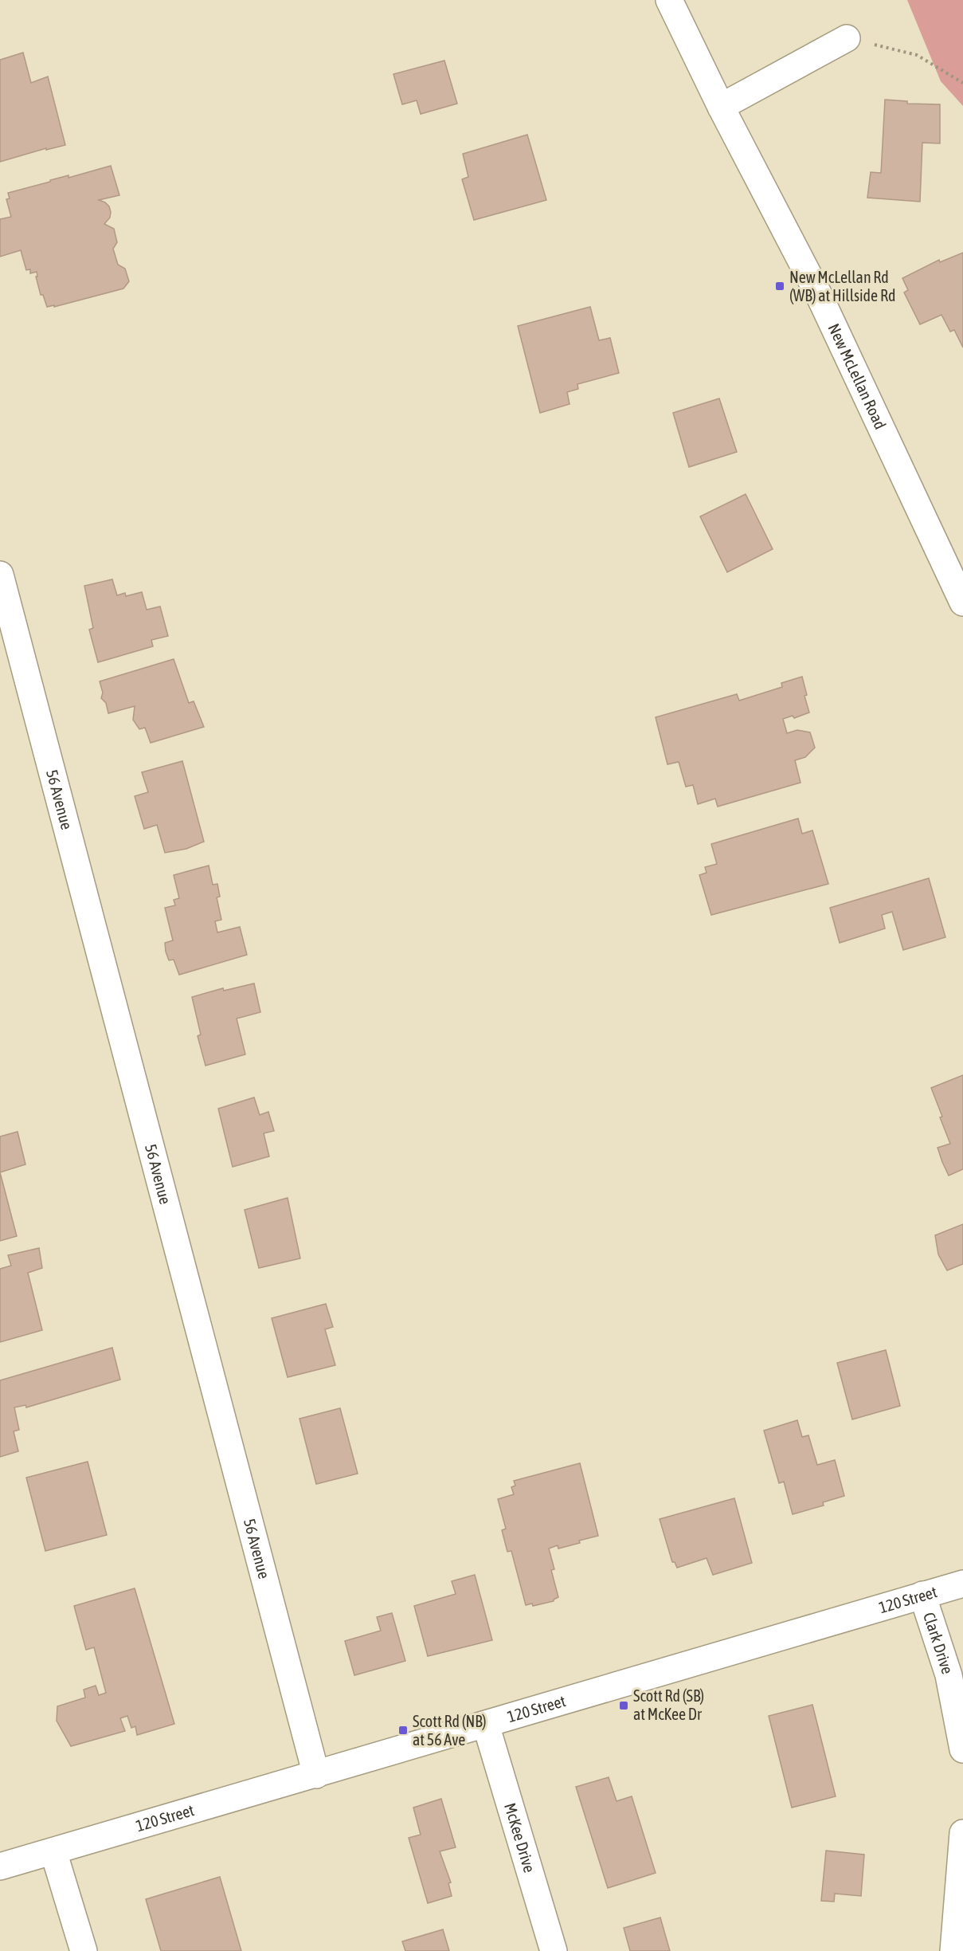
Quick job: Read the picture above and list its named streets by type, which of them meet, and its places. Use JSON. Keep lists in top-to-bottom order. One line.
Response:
{"streets":{"street":["New McLellan Road","56 Avenue","120 Street","Clark Drive","McKee Drive"]},"crossings":[["56 Avenue","120 Street"],["120 Street","Clark Drive"],["120 Street","McKee Drive"]],"places":{"transit":["New McLellan Rd (WB) at Hillside Rd","Scott Rd (SB) at McKee Dr","Scott Rd (NB) at 56 Ave"]}}
